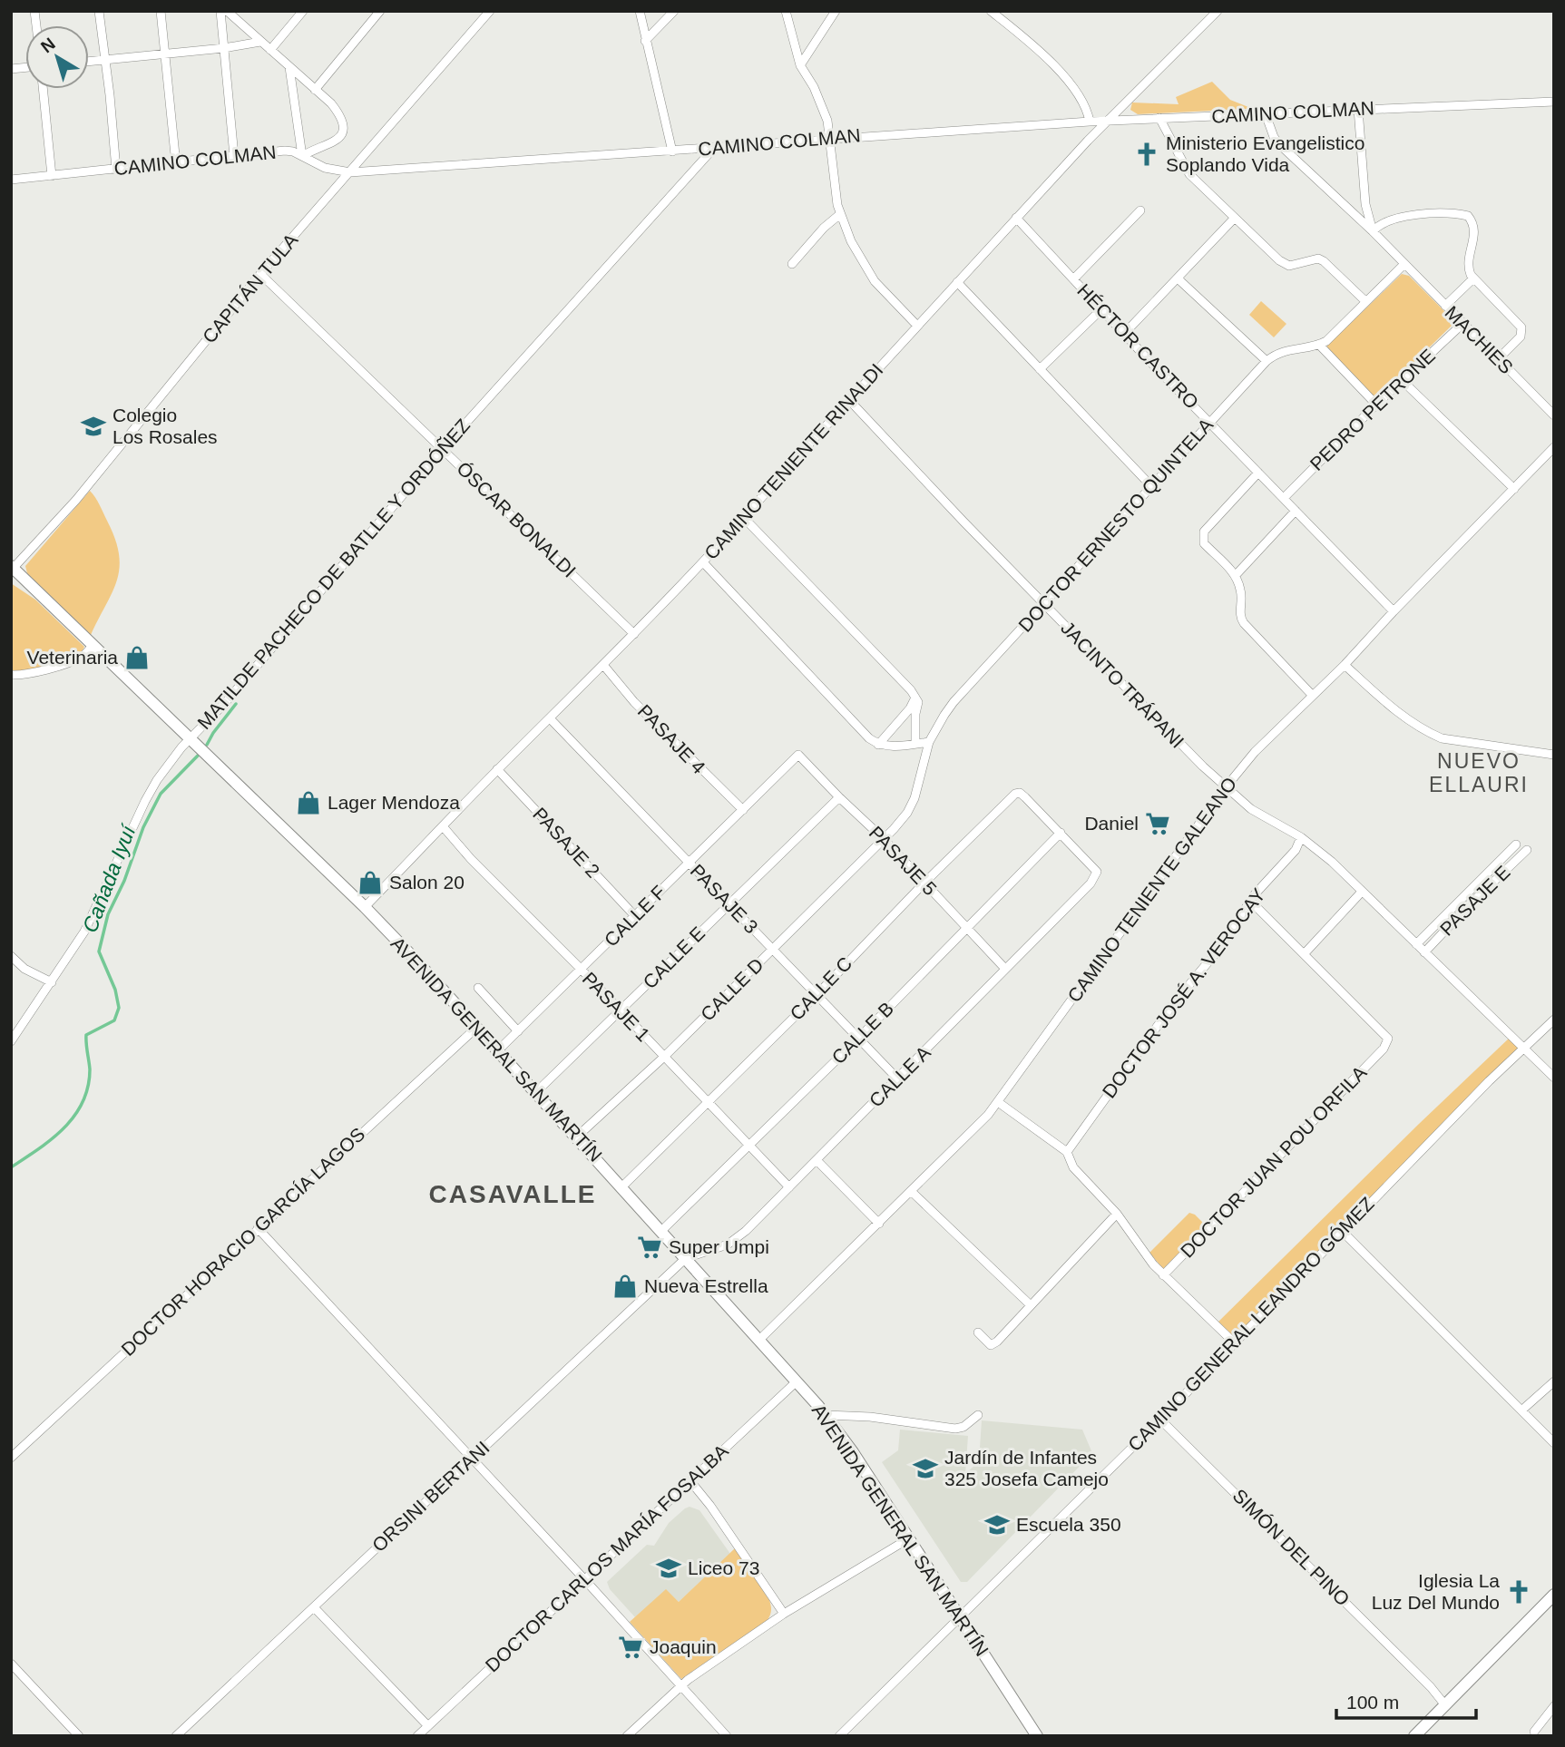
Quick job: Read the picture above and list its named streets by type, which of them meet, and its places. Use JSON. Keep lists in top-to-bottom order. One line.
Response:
{"streets":{"main road":["AVENIDA GENERAL SAN MARTÍN"],"street":["CAMINO COLMAN","CAPITÁN TULA","MACHIES","HÉCTOR CASTRO","PEDRO PETRONE","CAMINO TENIENTE RINALDI","ÓSCAR BONALDI","DOCTOR ERNESTO QUINTELA","MATILDE PACHECO DE BATLLE Y ORDÓÑEZ","JACINTO TRÁPANI","PASAJE 4","PASAJE 2","PASAJE 5","CAMINO TENIENTE GALEANO","PASAJE 3","PASAJE E","CALLE F","CALLE E","CALLE C","CALLE D","DOCTOR JOSÉ A. VEROCAY","PASAJE 1","CALLE B","CALLE A","DOCTOR JUAN POU ORFILA","DOCTOR HORACIO GARCÍA LAGOS","CAMINO GENERAL LEANDRO GÓMEZ","ORSINI BERTANI","SIMÓN DEL PINO","DOCTOR CARLOS MARÍA FOSALBA"]},"crossings":[["CAMINO COLMAN","CAPITÁN TULA"],["CAMINO COLMAN","MACHIES"],["CAMINO COLMAN","CAMINO TENIENTE RINALDI"],["CAMINO COLMAN","MATILDE PACHECO DE BATLLE Y ORDÓÑEZ"],["CAPITÁN TULA","ÓSCAR BONALDI"],["CAPITÁN TULA","AVENIDA GENERAL SAN MARTÍN"],["MACHIES","PEDRO PETRONE"],["HÉCTOR CASTRO","PEDRO PETRONE"],["HÉCTOR CASTRO","CAMINO TENIENTE RINALDI"],["HÉCTOR CASTRO","DOCTOR ERNESTO QUINTELA"],["HÉCTOR CASTRO","CAMINO TENIENTE GALEANO"],["CAMINO TENIENTE RINALDI","ÓSCAR BONALDI"],["CAMINO TENIENTE RINALDI","JACINTO TRÁPANI"],["CAMINO TENIENTE RINALDI","PASAJE 4"],["CAMINO TENIENTE RINALDI","PASAJE 2"],["CAMINO TENIENTE RINALDI","PASAJE 3"],["CAMINO TENIENTE RINALDI","PASAJE 1"],["CAMINO TENIENTE RINALDI","AVENIDA GENERAL SAN MARTÍN"],["ÓSCAR BONALDI","MATILDE PACHECO DE BATLLE Y ORDÓÑEZ"],["DOCTOR ERNESTO QUINTELA","JACINTO TRÁPANI"],["DOCTOR ERNESTO QUINTELA","PASAJE 5"],["DOCTOR ERNESTO QUINTELA","CALLE D"],["MATILDE PACHECO DE BATLLE Y ORDÓÑEZ","AVENIDA GENERAL SAN MARTÍN"],["JACINTO TRÁPANI","CAMINO TENIENTE GALEANO"],["JACINTO TRÁPANI","PASAJE E"],["JACINTO TRÁPANI","DOCTOR JOSÉ A. VEROCAY"],["JACINTO TRÁPANI","CAMINO GENERAL LEANDRO GÓMEZ"],["PASAJE 4","CALLE F"],["PASAJE 2","CALLE F"],["PASAJE 5","CALLE F"],["PASAJE 5","CALLE E"],["PASAJE 5","CALLE C"],["PASAJE 5","CALLE D"],["PASAJE 5","CALLE B"],["PASAJE 5","CALLE A"],["CAMINO TENIENTE GALEANO","AVENIDA GENERAL SAN MARTÍN"],["PASAJE 3","CALLE F"],["PASAJE 3","CALLE E"],["PASAJE 3","CALLE C"],["PASAJE 3","CALLE D"],["PASAJE 3","CALLE B"],["PASAJE 3","CALLE A"],["CALLE F","PASAJE 1"],["CALLE F","AVENIDA GENERAL SAN MARTÍN"],["CALLE E","PASAJE 1"],["CALLE E","AVENIDA GENERAL SAN MARTÍN"],["CALLE C","PASAJE 1"],["CALLE C","CALLE B"],["CALLE C","AVENIDA GENERAL SAN MARTÍN"],["CALLE C","CALLE A"],["CALLE D","PASAJE 1"],["CALLE D","AVENIDA GENERAL SAN MARTÍN"],["PASAJE 1","CALLE B"],["PASAJE 1","CALLE A"],["CALLE B","AVENIDA GENERAL SAN MARTÍN"],["CALLE B","CALLE A"],["AVENIDA GENERAL SAN MARTÍN","CALLE A"],["AVENIDA GENERAL SAN MARTÍN","DOCTOR HORACIO GARCÍA LAGOS"],["AVENIDA GENERAL SAN MARTÍN","CAMINO GENERAL LEANDRO GÓMEZ"],["AVENIDA GENERAL SAN MARTÍN","ORSINI BERTANI"],["AVENIDA GENERAL SAN MARTÍN","DOCTOR CARLOS MARÍA FOSALBA"],["CALLE A","ORSINI BERTANI"],["CAMINO GENERAL LEANDRO GÓMEZ","SIMÓN DEL PINO"]],"districts":["NUEVO ELLAURI","CASAVALLE"],"water":["Cañada Iyuí"],"places":{"church":["Ministerio Evangelistico Soplando Vida","Iglesia La Luz Del Mundo"],"school or university":["Colegio Los Rosales","Jardín de Infantes 325 Josefa Camejo","Escuela 350","Liceo 73"],"shop":["Veterinaria","Lager Mendoza","Salon 20","Nueva Estrella"],"supermarket":["Daniel","Super Umpi","Joaquin"]},"scale_bar":"100 m","north":"top left"}
